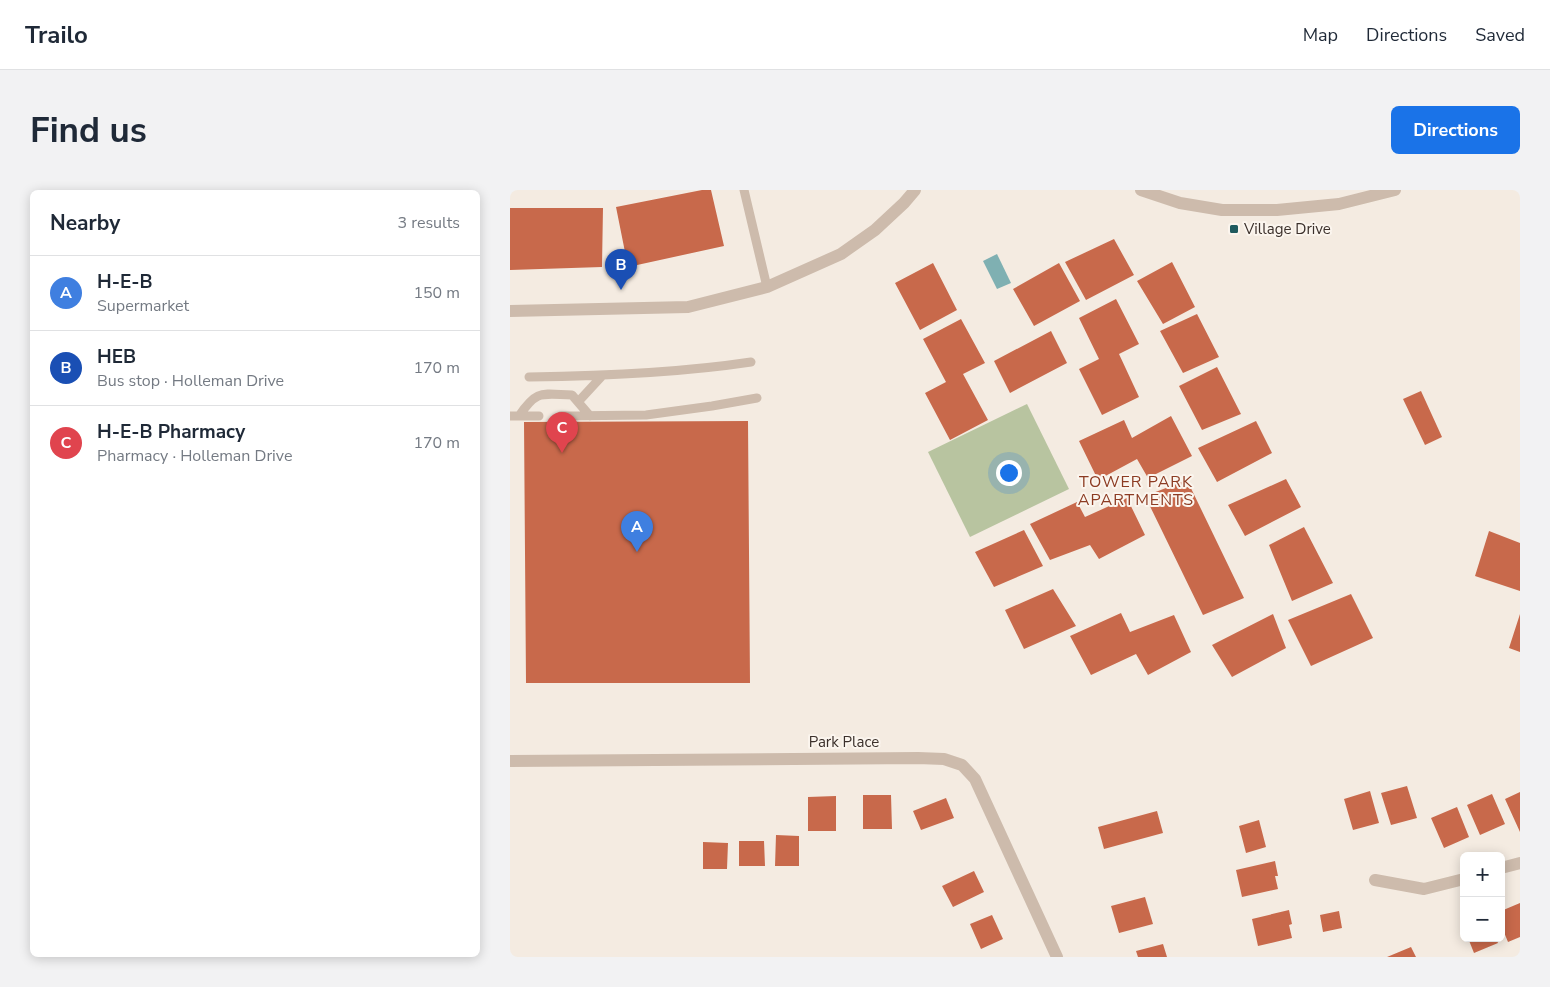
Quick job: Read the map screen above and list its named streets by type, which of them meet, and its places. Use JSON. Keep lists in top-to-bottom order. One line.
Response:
{"streets":{"street":["Park Place"]},"districts":["TOWER PARK APARTMENTS"],"places":{"transit":["Village Drive"]},"page":{"header":"Trailo","nav":["Map","Directions","Saved"],"buttons":"Directions","title":"Find us","heading":["Nearby","3 results"],"pins":["B","C","A"],"list":[{"mark":"A","name":"H-E-B","note":"Supermarket","value":"150 m"},{"mark":"B","name":"HEB","note":"Bus stop · Holleman Drive","value":"170 m"},{"mark":"C","name":"H-E-B Pharmacy","note":"Pharmacy · Holleman Drive","value":"170 m"}],"map_buttons":["+","−"]}}
